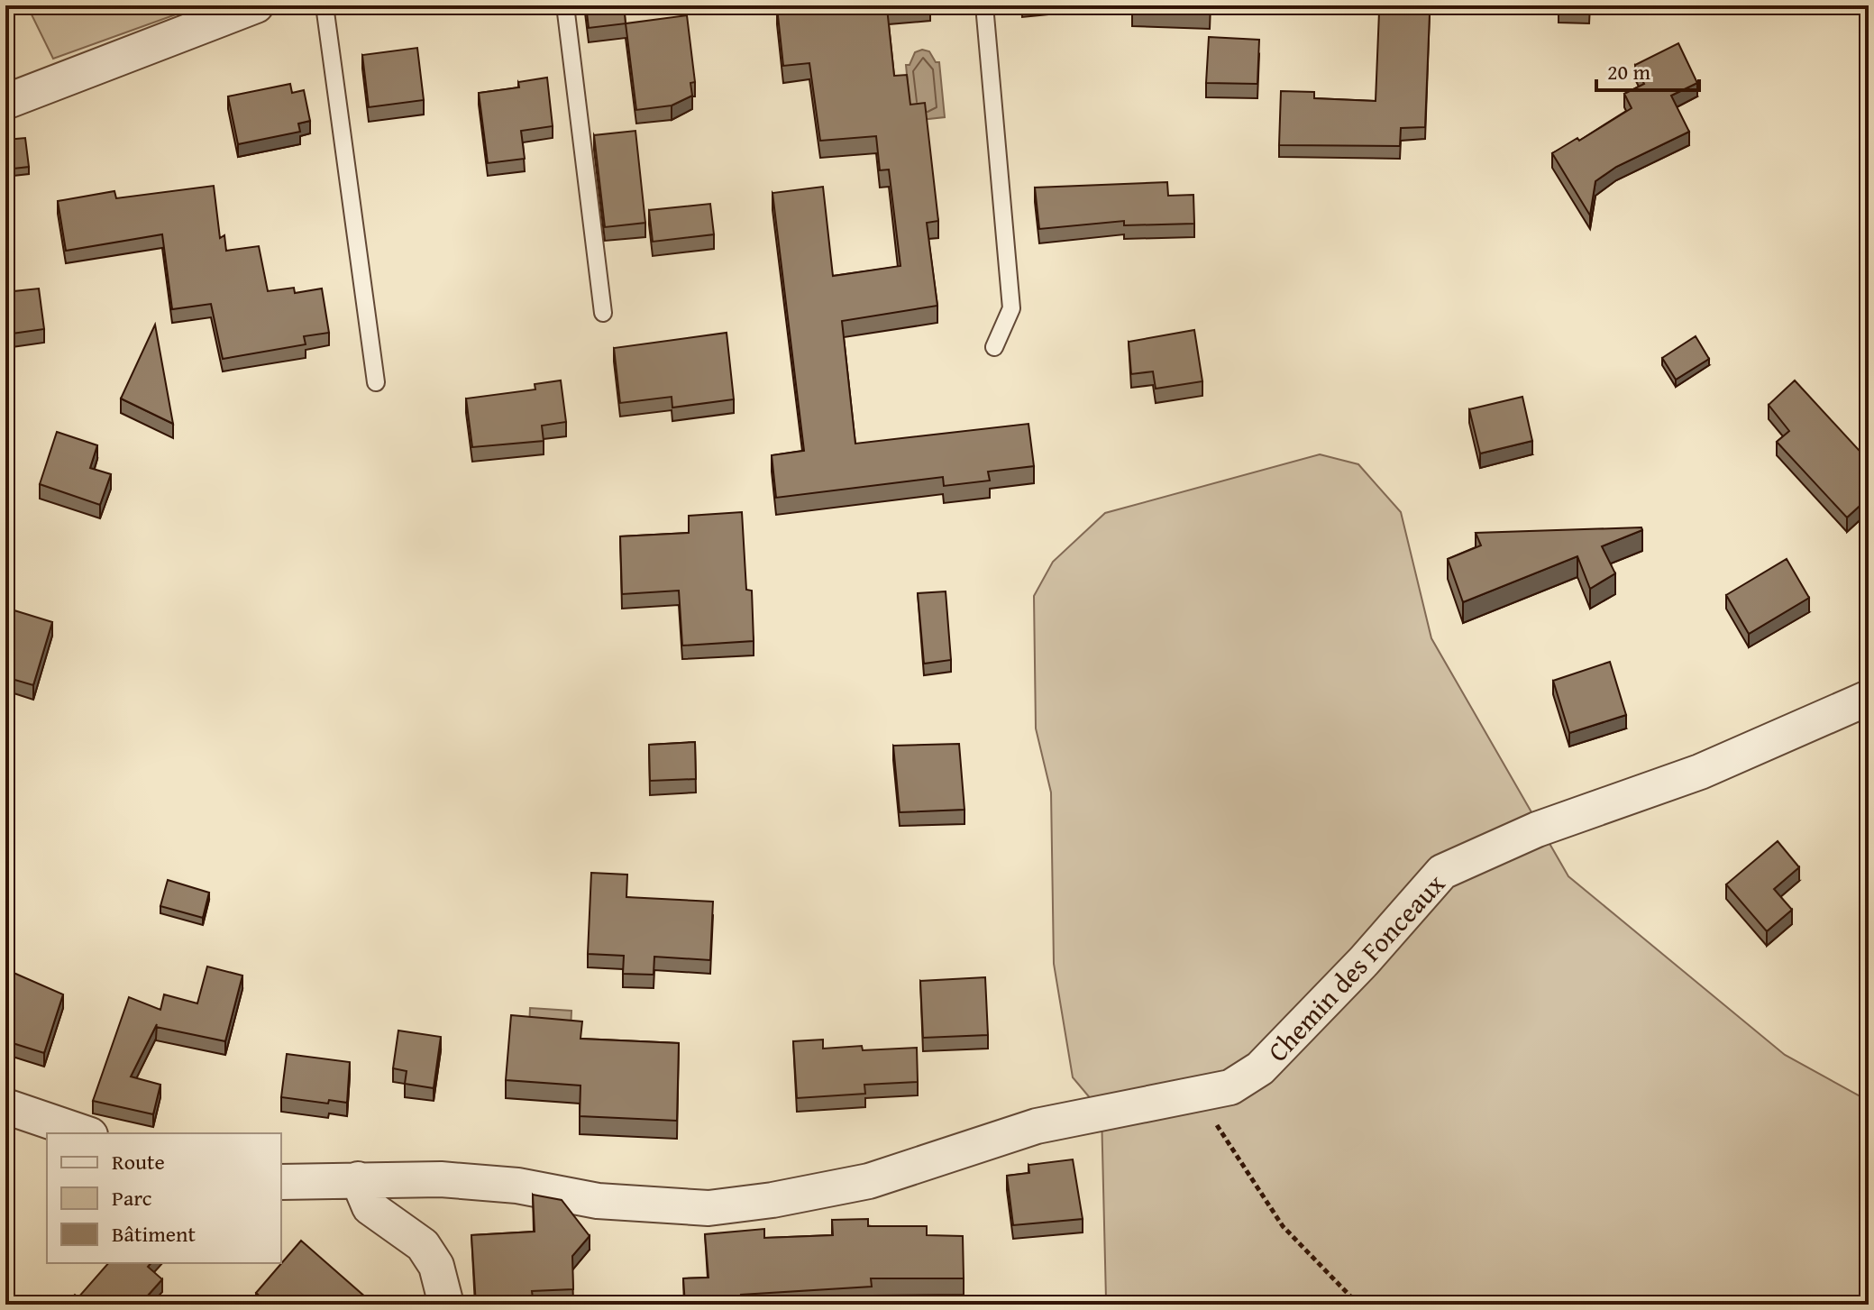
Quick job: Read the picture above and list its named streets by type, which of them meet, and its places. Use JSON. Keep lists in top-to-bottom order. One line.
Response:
{"streets":{"street":["Chemin des Fonceaux"]},"legend":["Route","Parc","Bâtiment"],"scale_bar":"20 m"}
